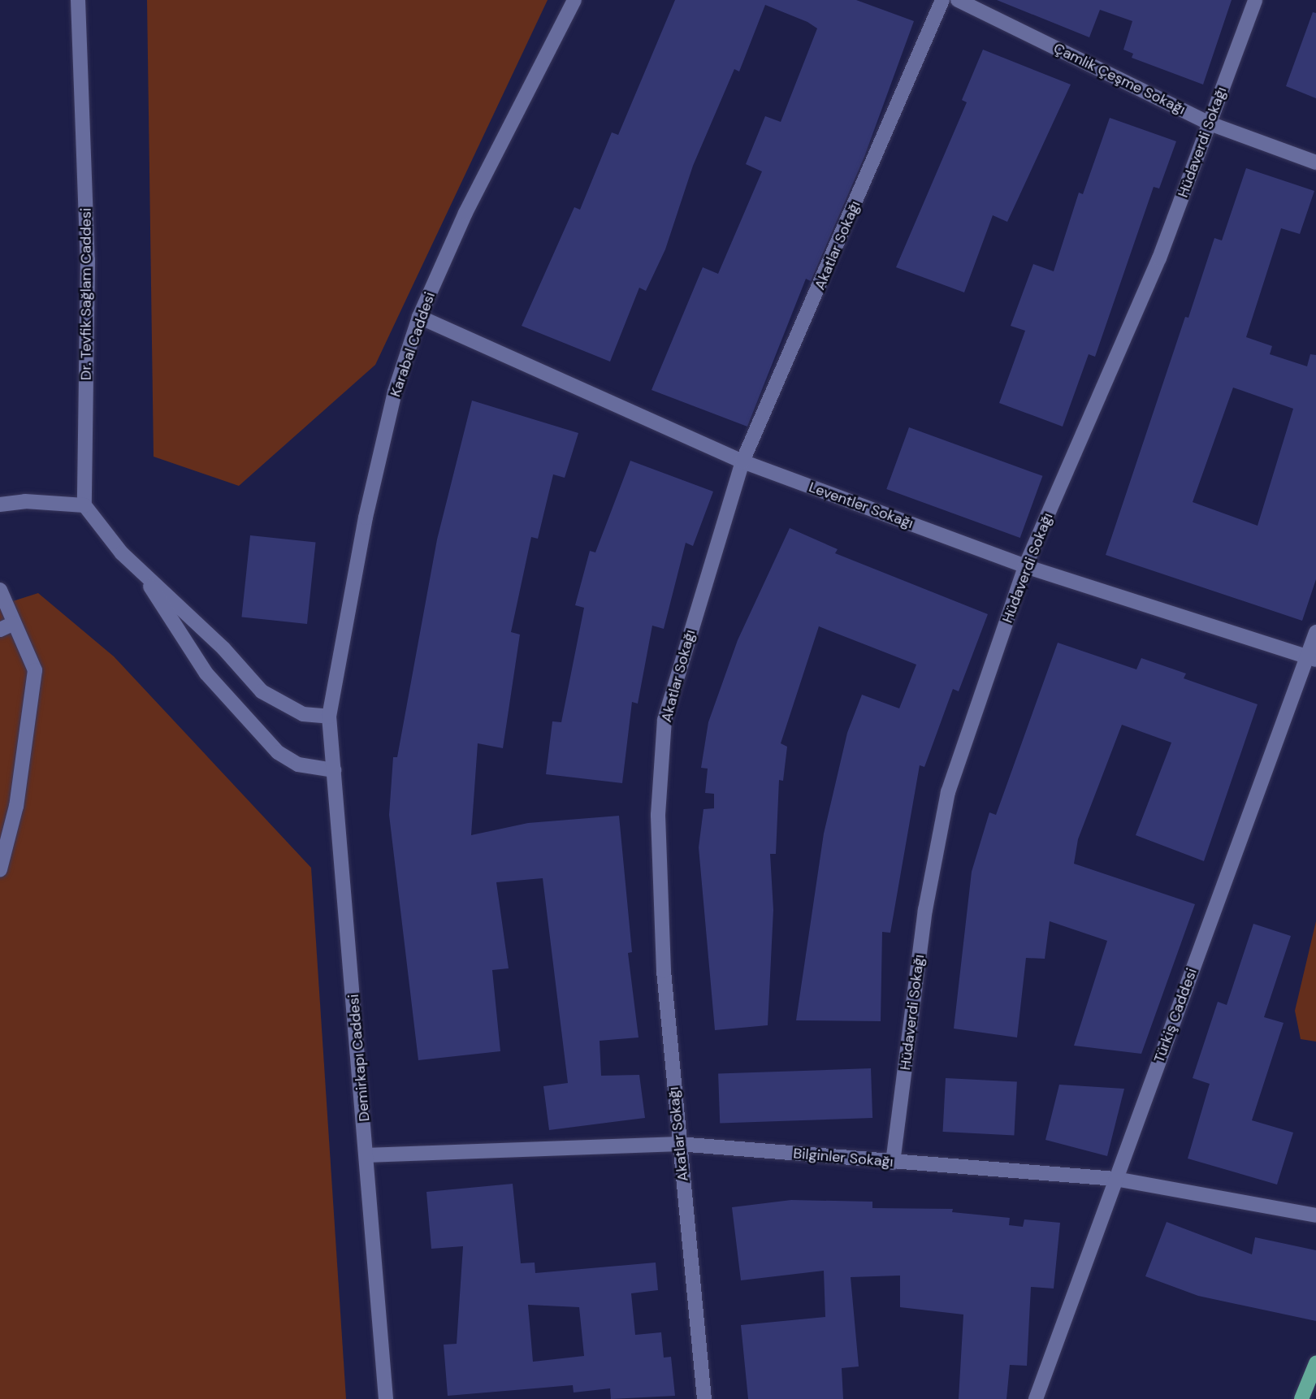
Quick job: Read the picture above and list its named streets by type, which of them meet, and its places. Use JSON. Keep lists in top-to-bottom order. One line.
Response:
{"streets":{"street":["Çamlık Çeşme Sokağı","Hüdaverdi Sokağı","Akatlar Sokağı","Dr. Tevfik Sağlam Caddesi","Karabal Caddesi","Leventler Sokağı","Türkiş Caddesi","Demirkapı Caddesi","Bilginler Sokağı"]},"crossings":[["Çamlık Çeşme Sokağı","Hüdaverdi Sokağı"],["Hüdaverdi Sokağı","Leventler Sokağı"],["Hüdaverdi Sokağı","Bilginler Sokağı"],["Akatlar Sokağı","Leventler Sokağı"],["Akatlar Sokağı","Bilginler Sokağı"],["Karabal Caddesi","Leventler Sokağı"],["Karabal Caddesi","Demirkapı Caddesi"],["Leventler Sokağı","Türkiş Caddesi"],["Türkiş Caddesi","Bilginler Sokağı"],["Demirkapı Caddesi","Bilginler Sokağı"]]}
